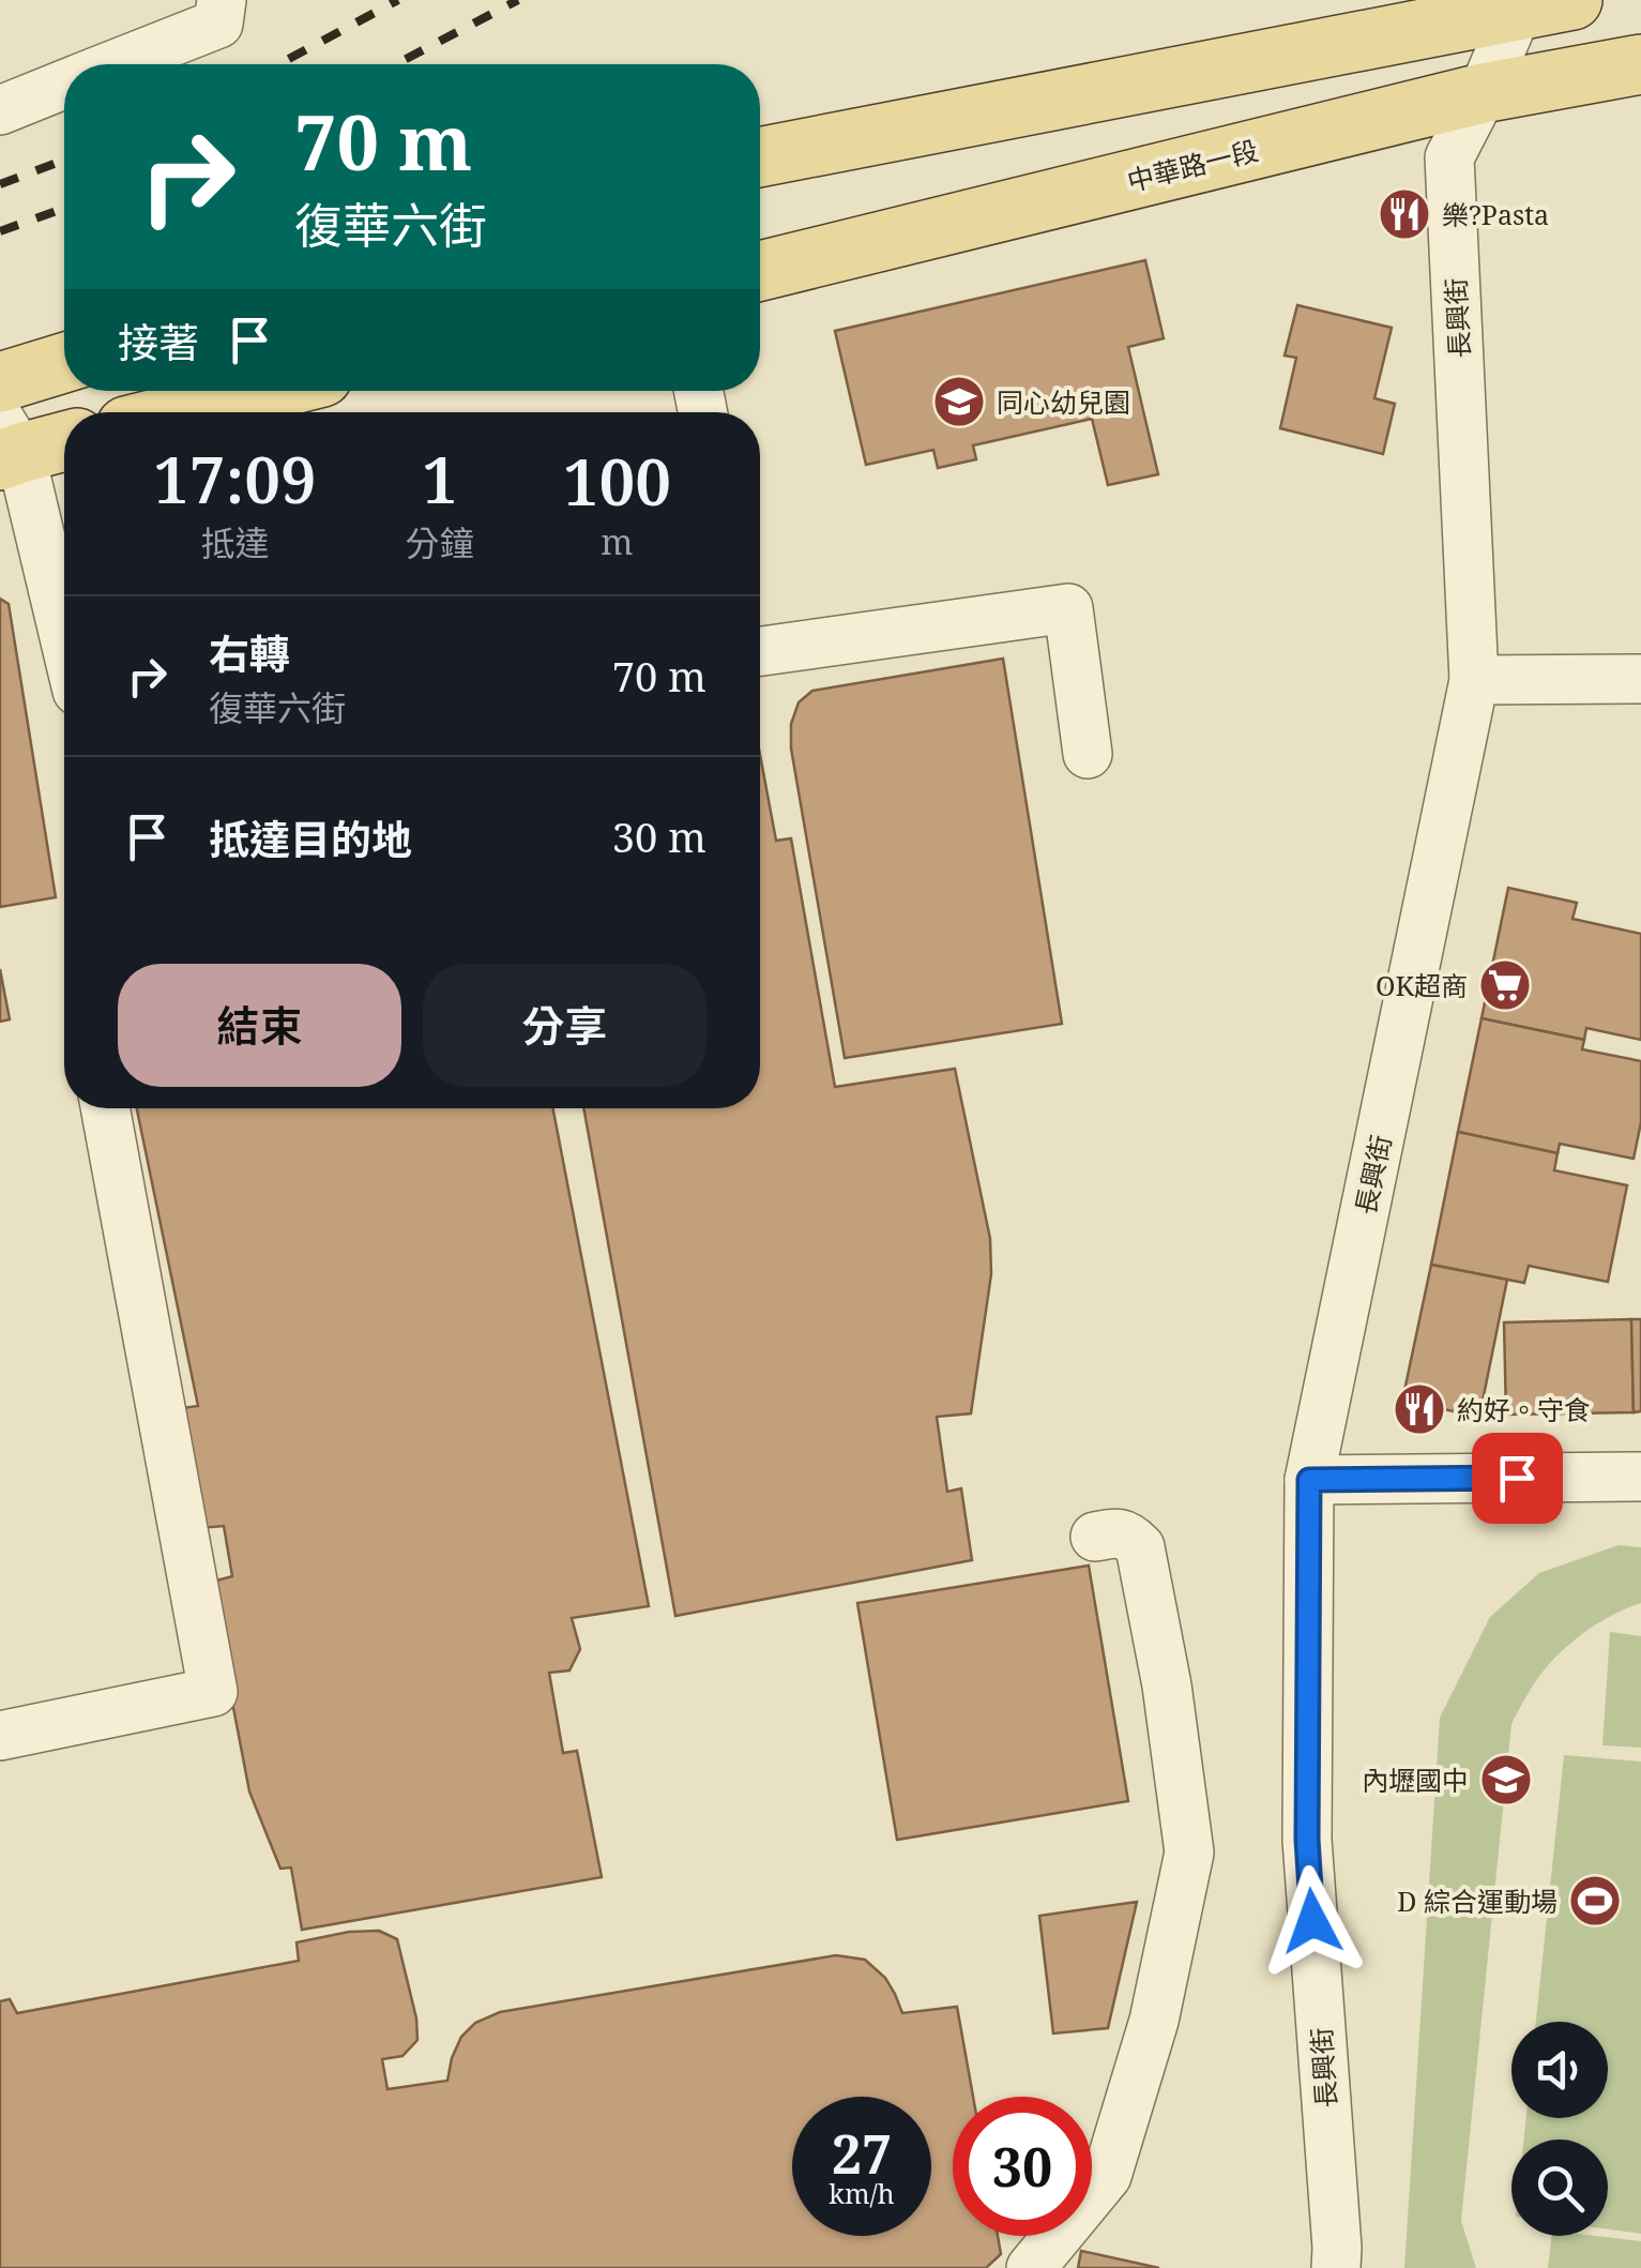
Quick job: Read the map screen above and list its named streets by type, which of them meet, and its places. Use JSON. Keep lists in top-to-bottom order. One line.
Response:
{"streets":{"main road":["中華路一段"],"street":["長興街"]},"crossings":[["中華路一段","長興街"]],"places":{"restaurant":["樂?Pasta","約好。守食"],"school or university":["同心幼兒園","內壢國中"],"supermarket":["OK超商"],"sports":["D 綜合運動場"]},"page":{"turn":["70 m","復華六街"],"then":"接著","eta":["17:09","抵達","1","分鐘","100","m"],"list":[{"name":"右轉","note":"復華六街","value":"70 m"},{"name":"抵達目的地","value":"30 m"}],"buttons":["結束","分享"],"speed":"27 km/h","limit":"30"}}
